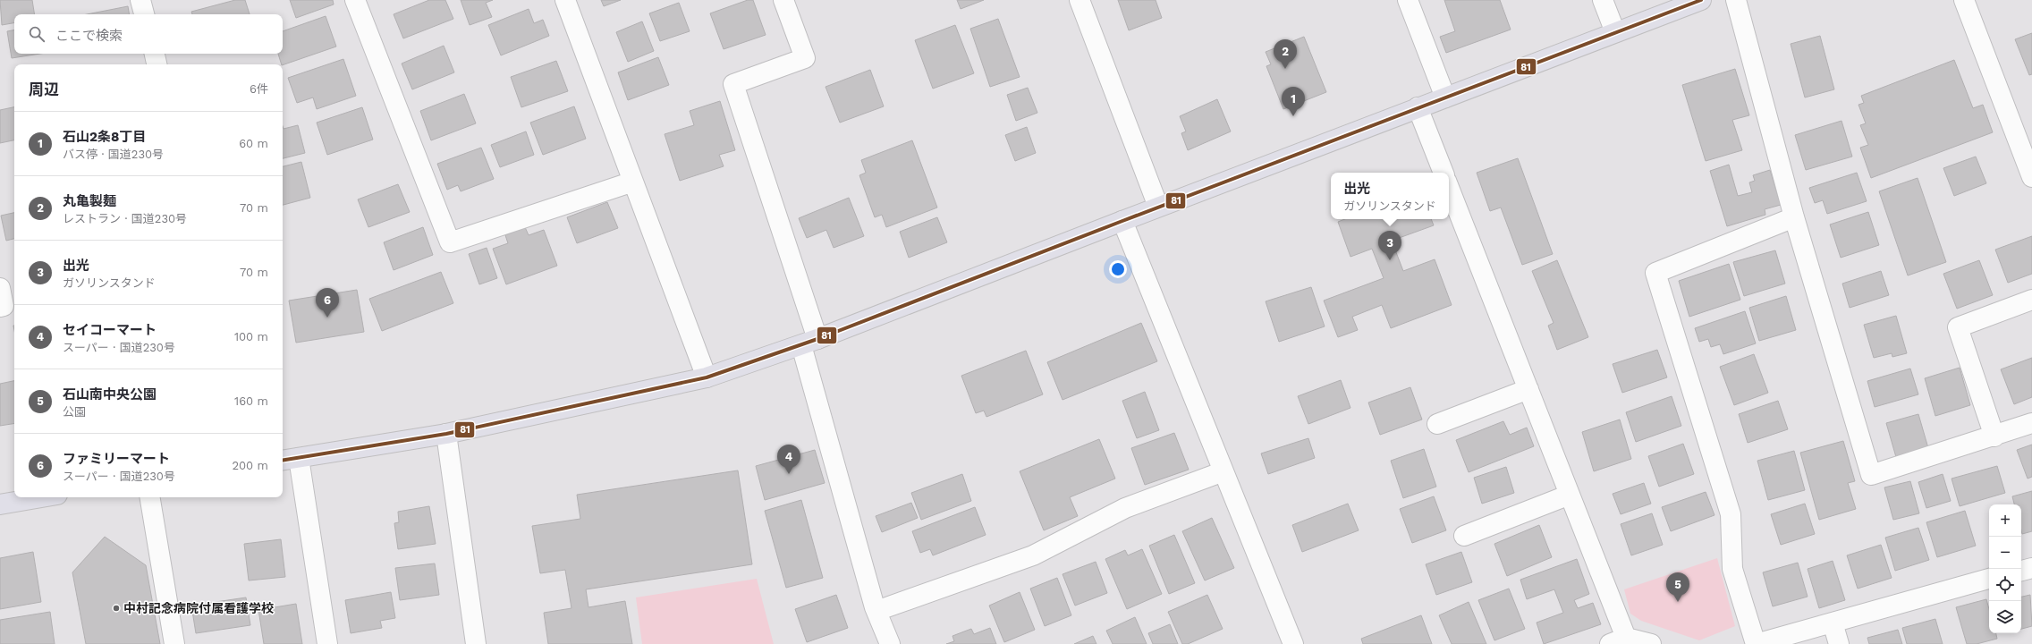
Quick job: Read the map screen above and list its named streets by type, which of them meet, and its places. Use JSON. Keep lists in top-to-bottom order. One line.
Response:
{"places":["中村記念病院付属看護学校"],"lines":["transit line 81"],"page":{"search":"ここで検索","pins":["2","1","3","6","4","5"],"heading":["周辺","6件"],"list":[{"mark":"1","name":"石山2条8丁目","note":"バス停 · 国道230号","value":"60 m"},{"mark":"2","name":"丸亀製麺","note":"レストラン · 国道230号","value":"70 m"},{"mark":"3","name":"出光","note":"ガソリンスタンド","value":"70 m"},{"mark":"4","name":"セイコーマート","note":"スーパー · 国道230号","value":"100 m"},{"mark":"5","name":"石山南中央公園","note":"公園","value":"160 m"},{"mark":"6","name":"ファミリーマート","note":"スーパー · 国道230号","value":"200 m"}],"popup":["出光","ガソリンスタンド"],"map_buttons":["+","−"]}}
